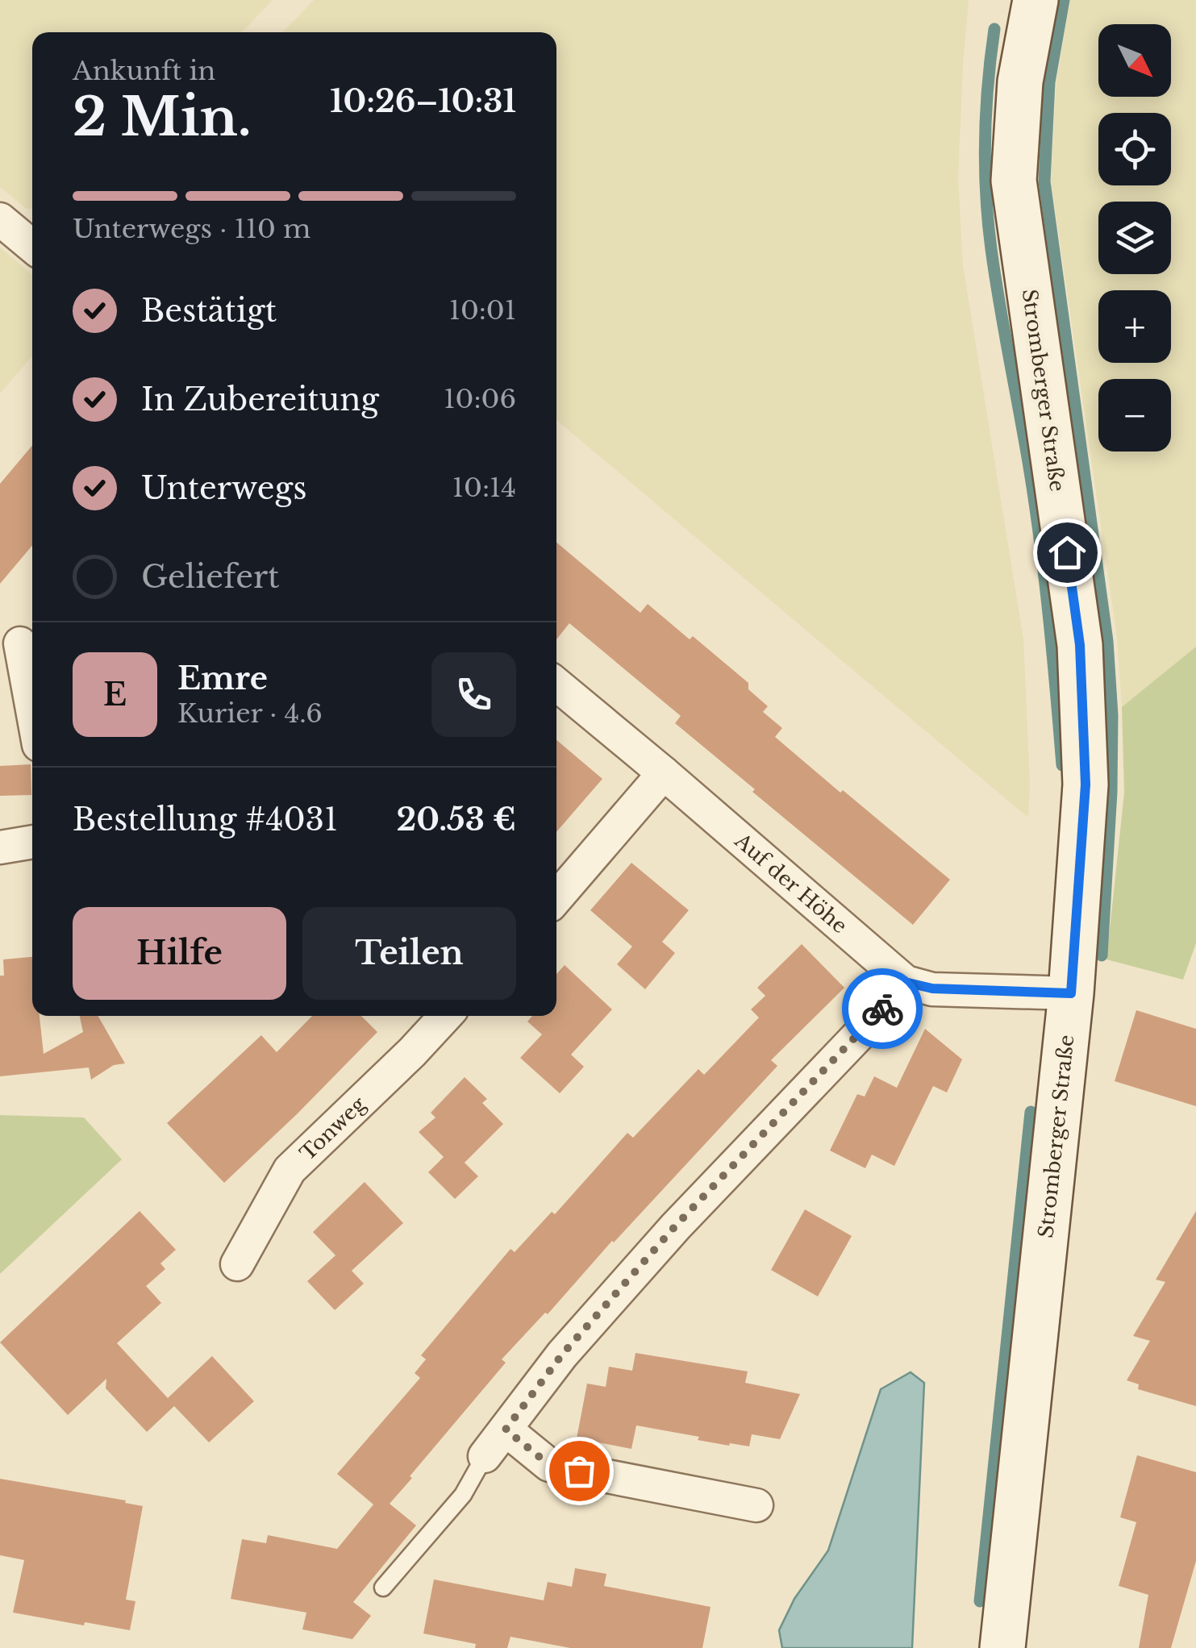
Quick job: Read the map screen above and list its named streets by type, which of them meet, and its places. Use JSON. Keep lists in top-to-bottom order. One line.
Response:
{"streets":{"main road":["Stromberger Straße"],"street":["Auf der Höhe","Tonweg"]},"north":"bottom right","page":{"map_buttons":["+","−"],"heading":["2 Min.","Ankunft in","10:26–10:31"],"panel":["Emre","Kurier · 4.6","Bestellung #4031","20.53 €"],"bar":"Unterwegs · 110 m","list":[["Bestätigt","10:01"],["In Zubereitung","10:06"],["Unterwegs","10:14"],"Geliefert"],"round":"E","buttons":["Hilfe","Teilen"]}}
